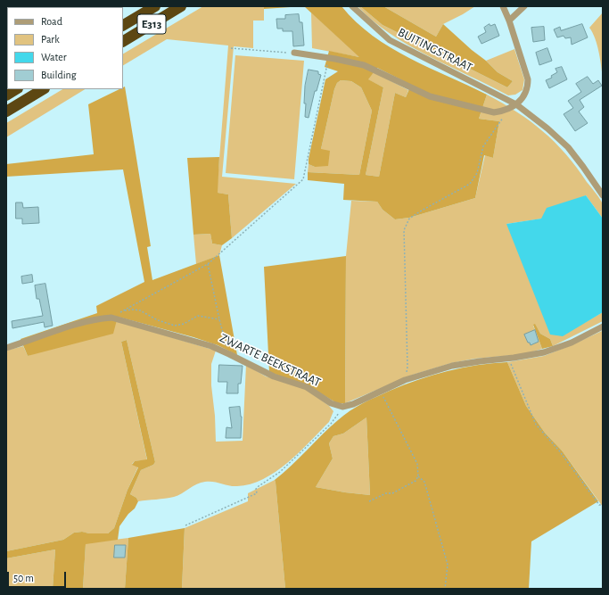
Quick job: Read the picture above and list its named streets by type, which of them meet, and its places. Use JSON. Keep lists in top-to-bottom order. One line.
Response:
{"streets":{"highway":["E313"],"street":["BUITINGSTRAAT","ZWARTE BEEKSTRAAT"]},"legend":["Road","Park","Water","Building"],"scale_bar":"50 m"}
